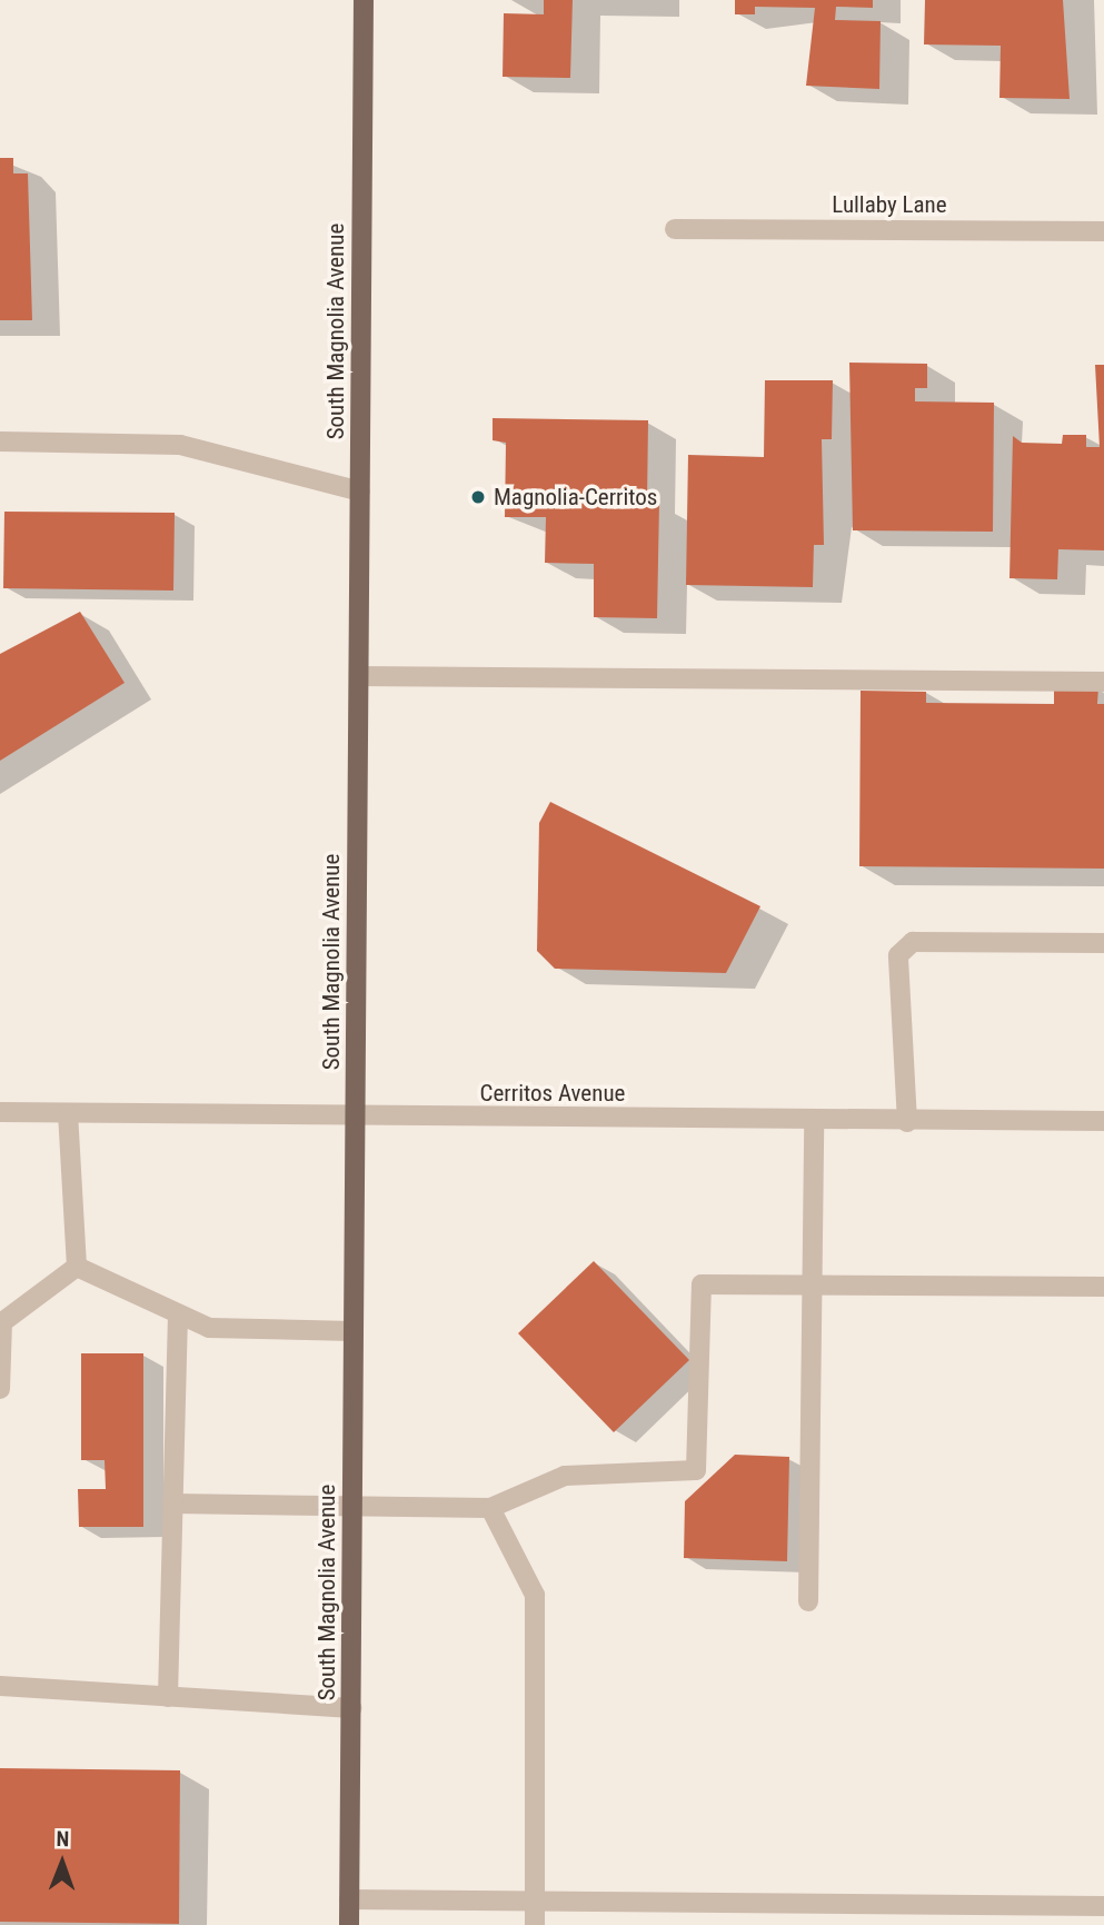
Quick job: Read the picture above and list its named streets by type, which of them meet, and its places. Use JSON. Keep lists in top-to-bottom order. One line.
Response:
{"streets":{"main road":["South Magnolia Avenue"],"street":["Lullaby Lane","Cerritos Avenue"]},"crossings":[["South Magnolia Avenue","Cerritos Avenue"]],"places":["Magnolia-Cerritos"],"north":"top"}
